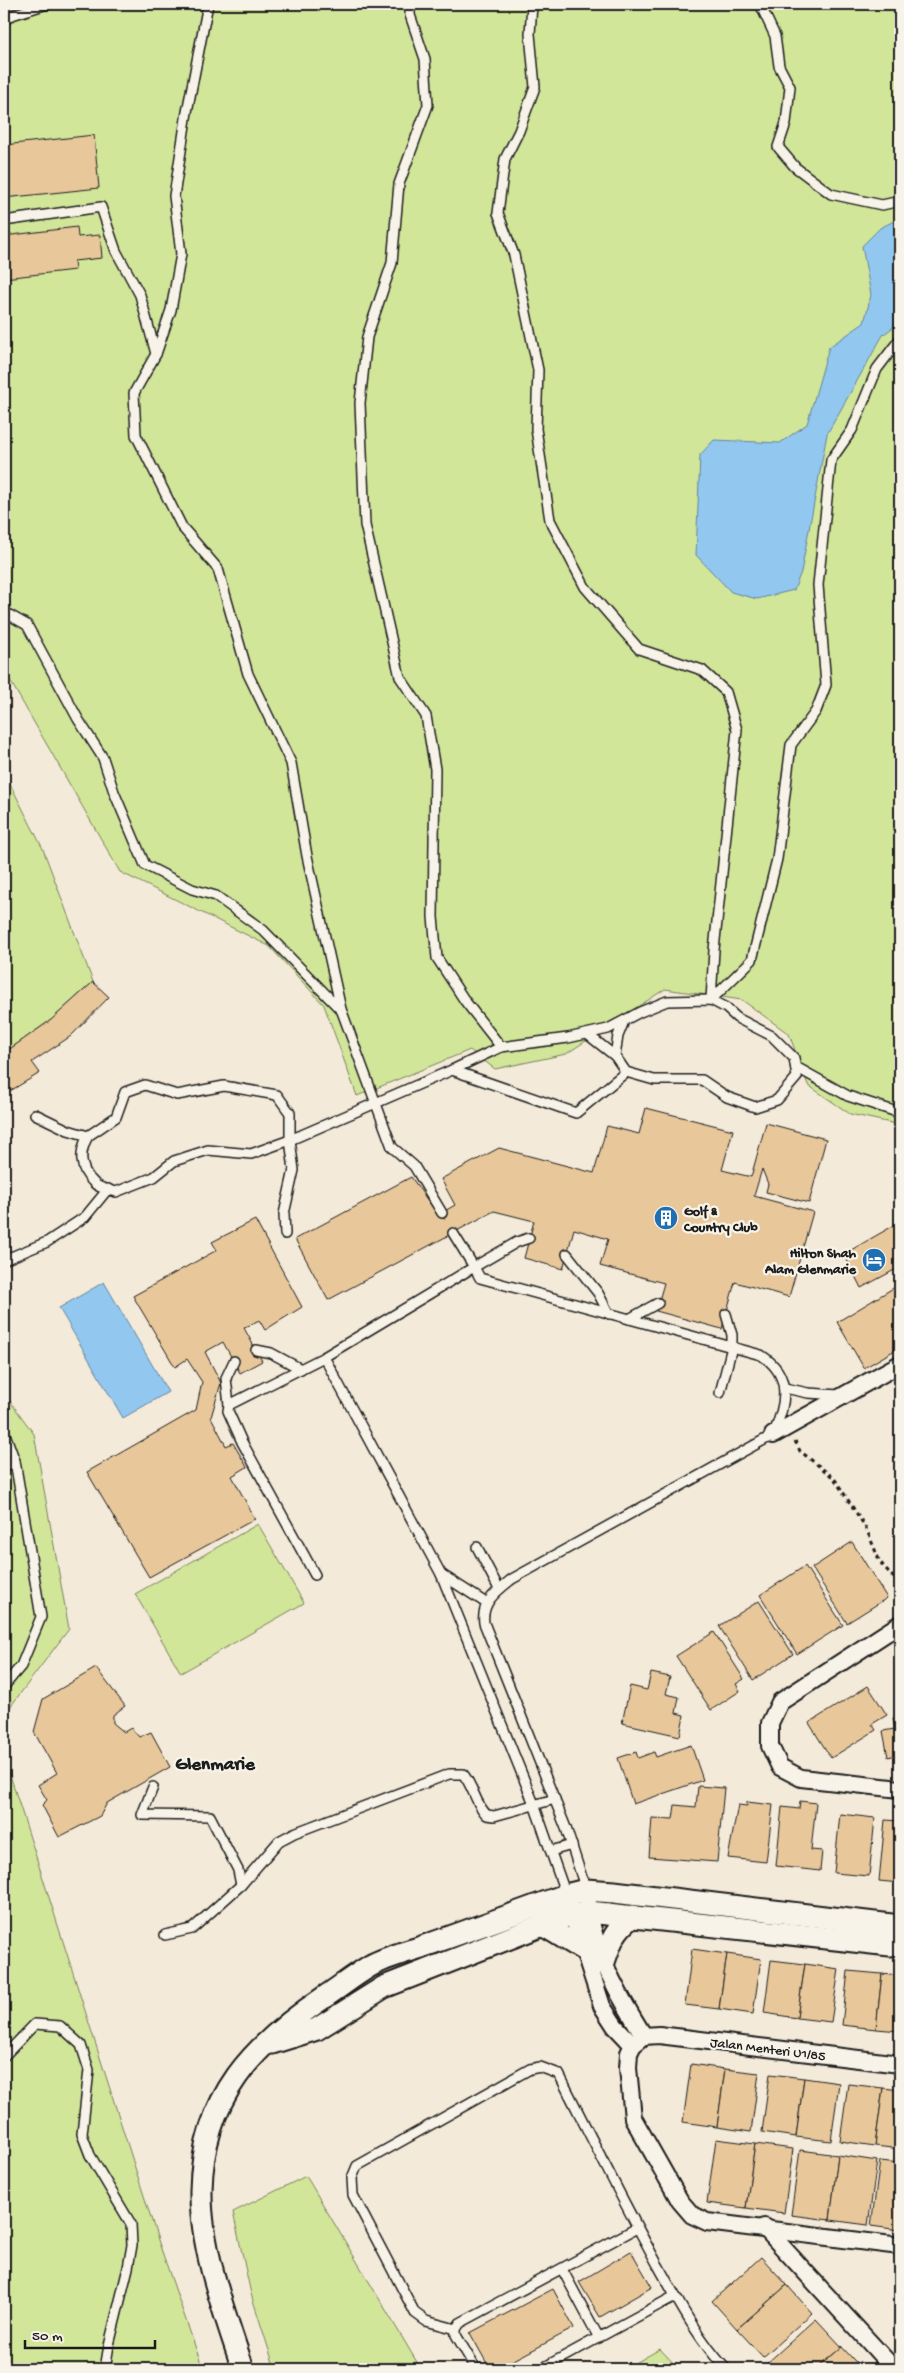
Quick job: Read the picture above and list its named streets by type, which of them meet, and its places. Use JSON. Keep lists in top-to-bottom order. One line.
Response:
{"streets":{"street":["Jalan Menteri U1/85"]},"districts":["Glenmarie"],"places":{"building":["Golf & Country Club"],"hotel":["Hilton Shah Alam Glenmarie"]},"scale_bar":"50 m"}
